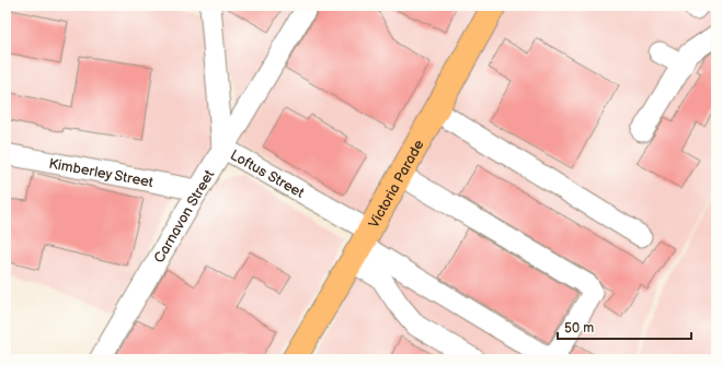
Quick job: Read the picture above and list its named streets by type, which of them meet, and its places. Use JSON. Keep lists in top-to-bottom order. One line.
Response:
{"streets":{"highway":["Victoria Parade"],"street":["Kimberley Street","Loftus Street","Carnavon Street"]},"crossings":[["Kimberley Street","Carnavon Street"],["Loftus Street","Victoria Parade"],["Loftus Street","Carnavon Street"]],"scale_bar":"50 m"}
